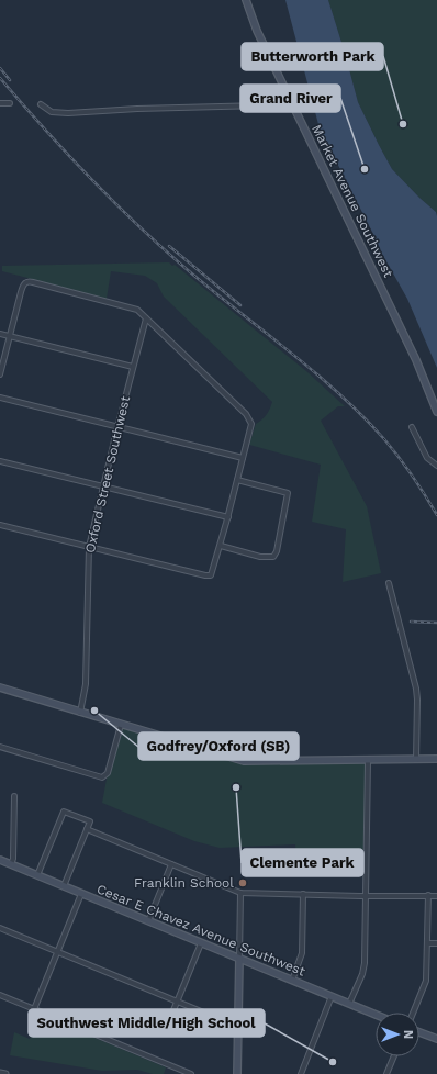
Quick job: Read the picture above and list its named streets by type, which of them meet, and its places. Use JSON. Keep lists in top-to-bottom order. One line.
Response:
{"streets":{"main road":["Market Avenue Southwest","Cesar E Chavez Avenue Southwest"],"street":["Oxford Street Southwest"]},"places":["Butterworth Park","Grand River","Godfrey/Oxford (SB)","Clemente Park","Franklin School","Southwest Middle/High School"],"north":"right"}
